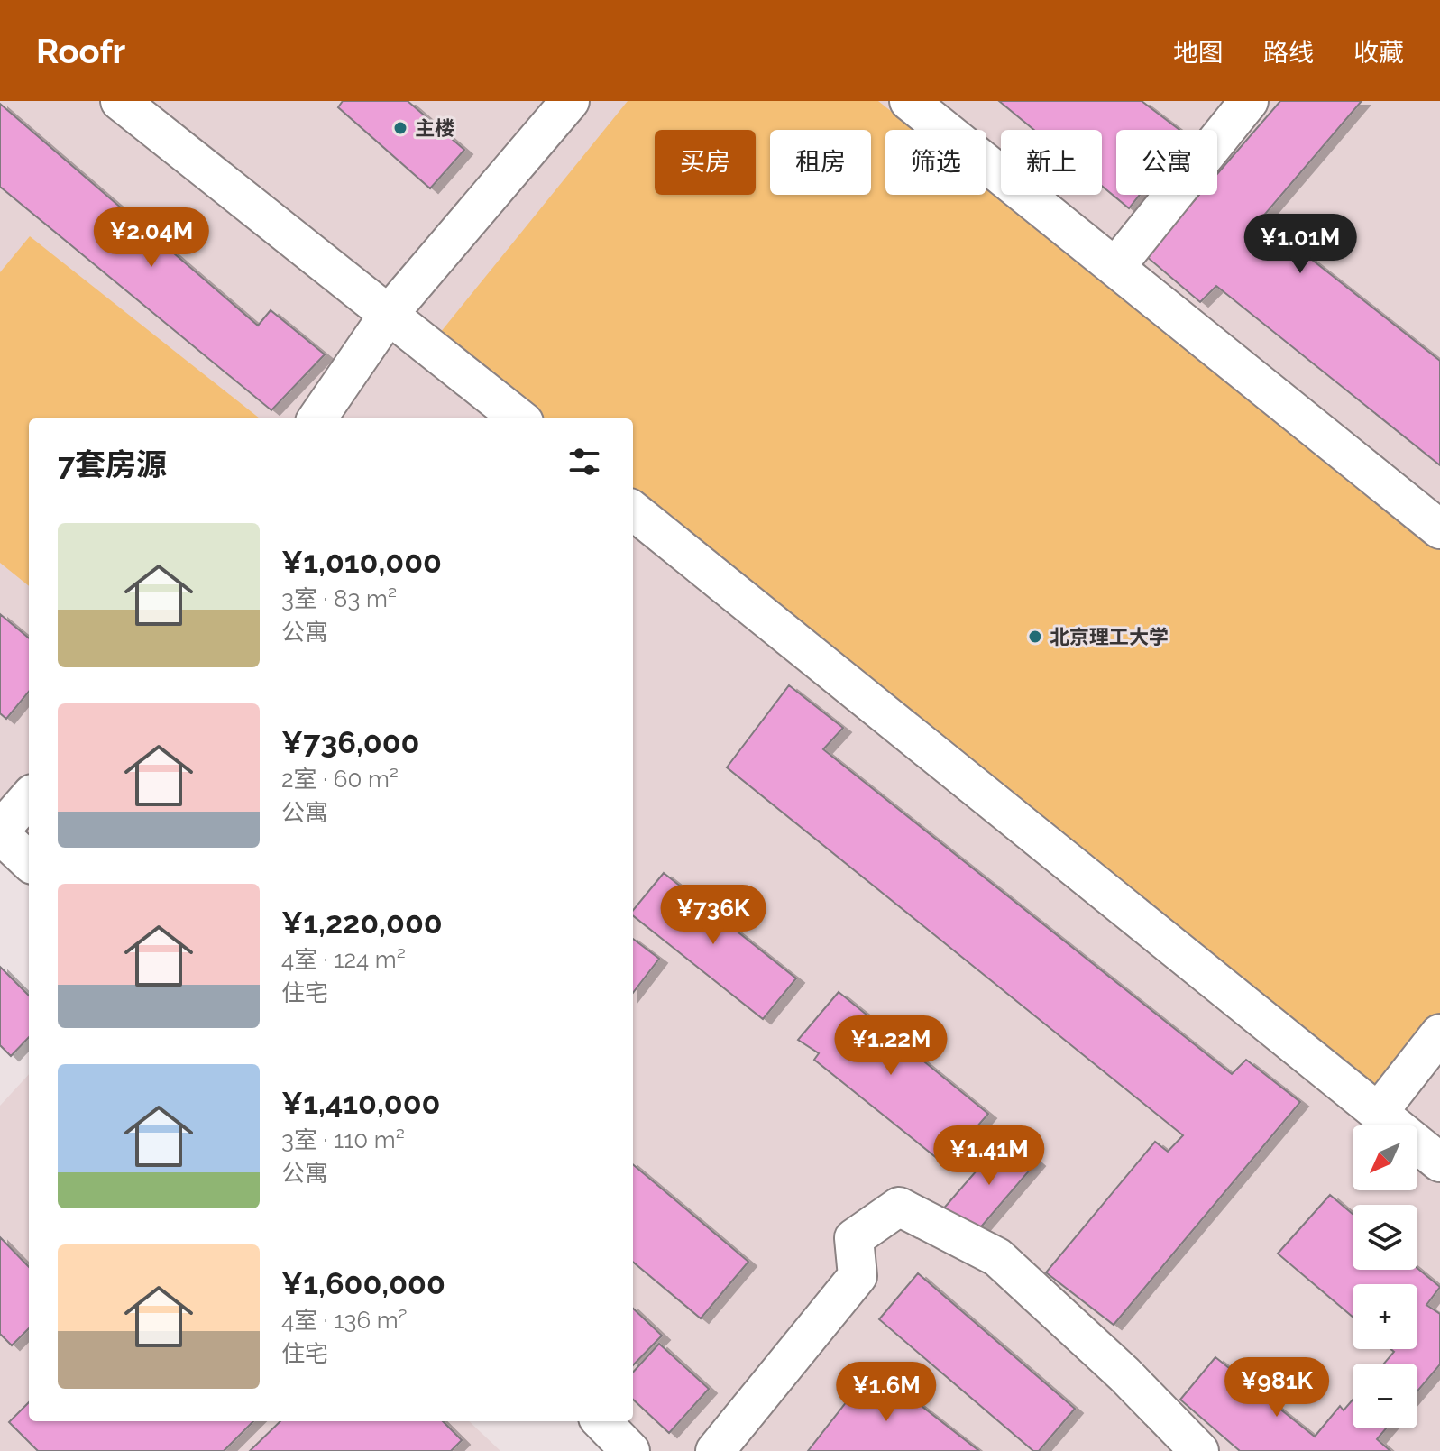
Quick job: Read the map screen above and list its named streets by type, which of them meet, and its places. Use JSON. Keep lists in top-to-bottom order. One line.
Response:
{"places":["主楼","北京理工大学"],"north":"bottom left","page":{"header":"Roofr","nav":["地图","路线","收藏"],"chip":["买房","租房","筛选","新上","公寓"],"price":["¥2.04M","¥1.01M","¥736K","¥1.22M","¥1.41M","¥981K","¥1.6M"],"heading":"7套房源","list":[{"name":"¥1,010,000","note":"3室 · 83 m² · 公寓"},{"name":"¥736,000","note":"2室 · 60 m² · 公寓"},{"name":"¥1,220,000","note":"4室 · 124 m² · 住宅"},{"name":"¥1,410,000","note":"3室 · 110 m² · 公寓"},{"name":"¥1,600,000","note":"4室 · 136 m² · 住宅"}],"map_buttons":["+","−"]}}
